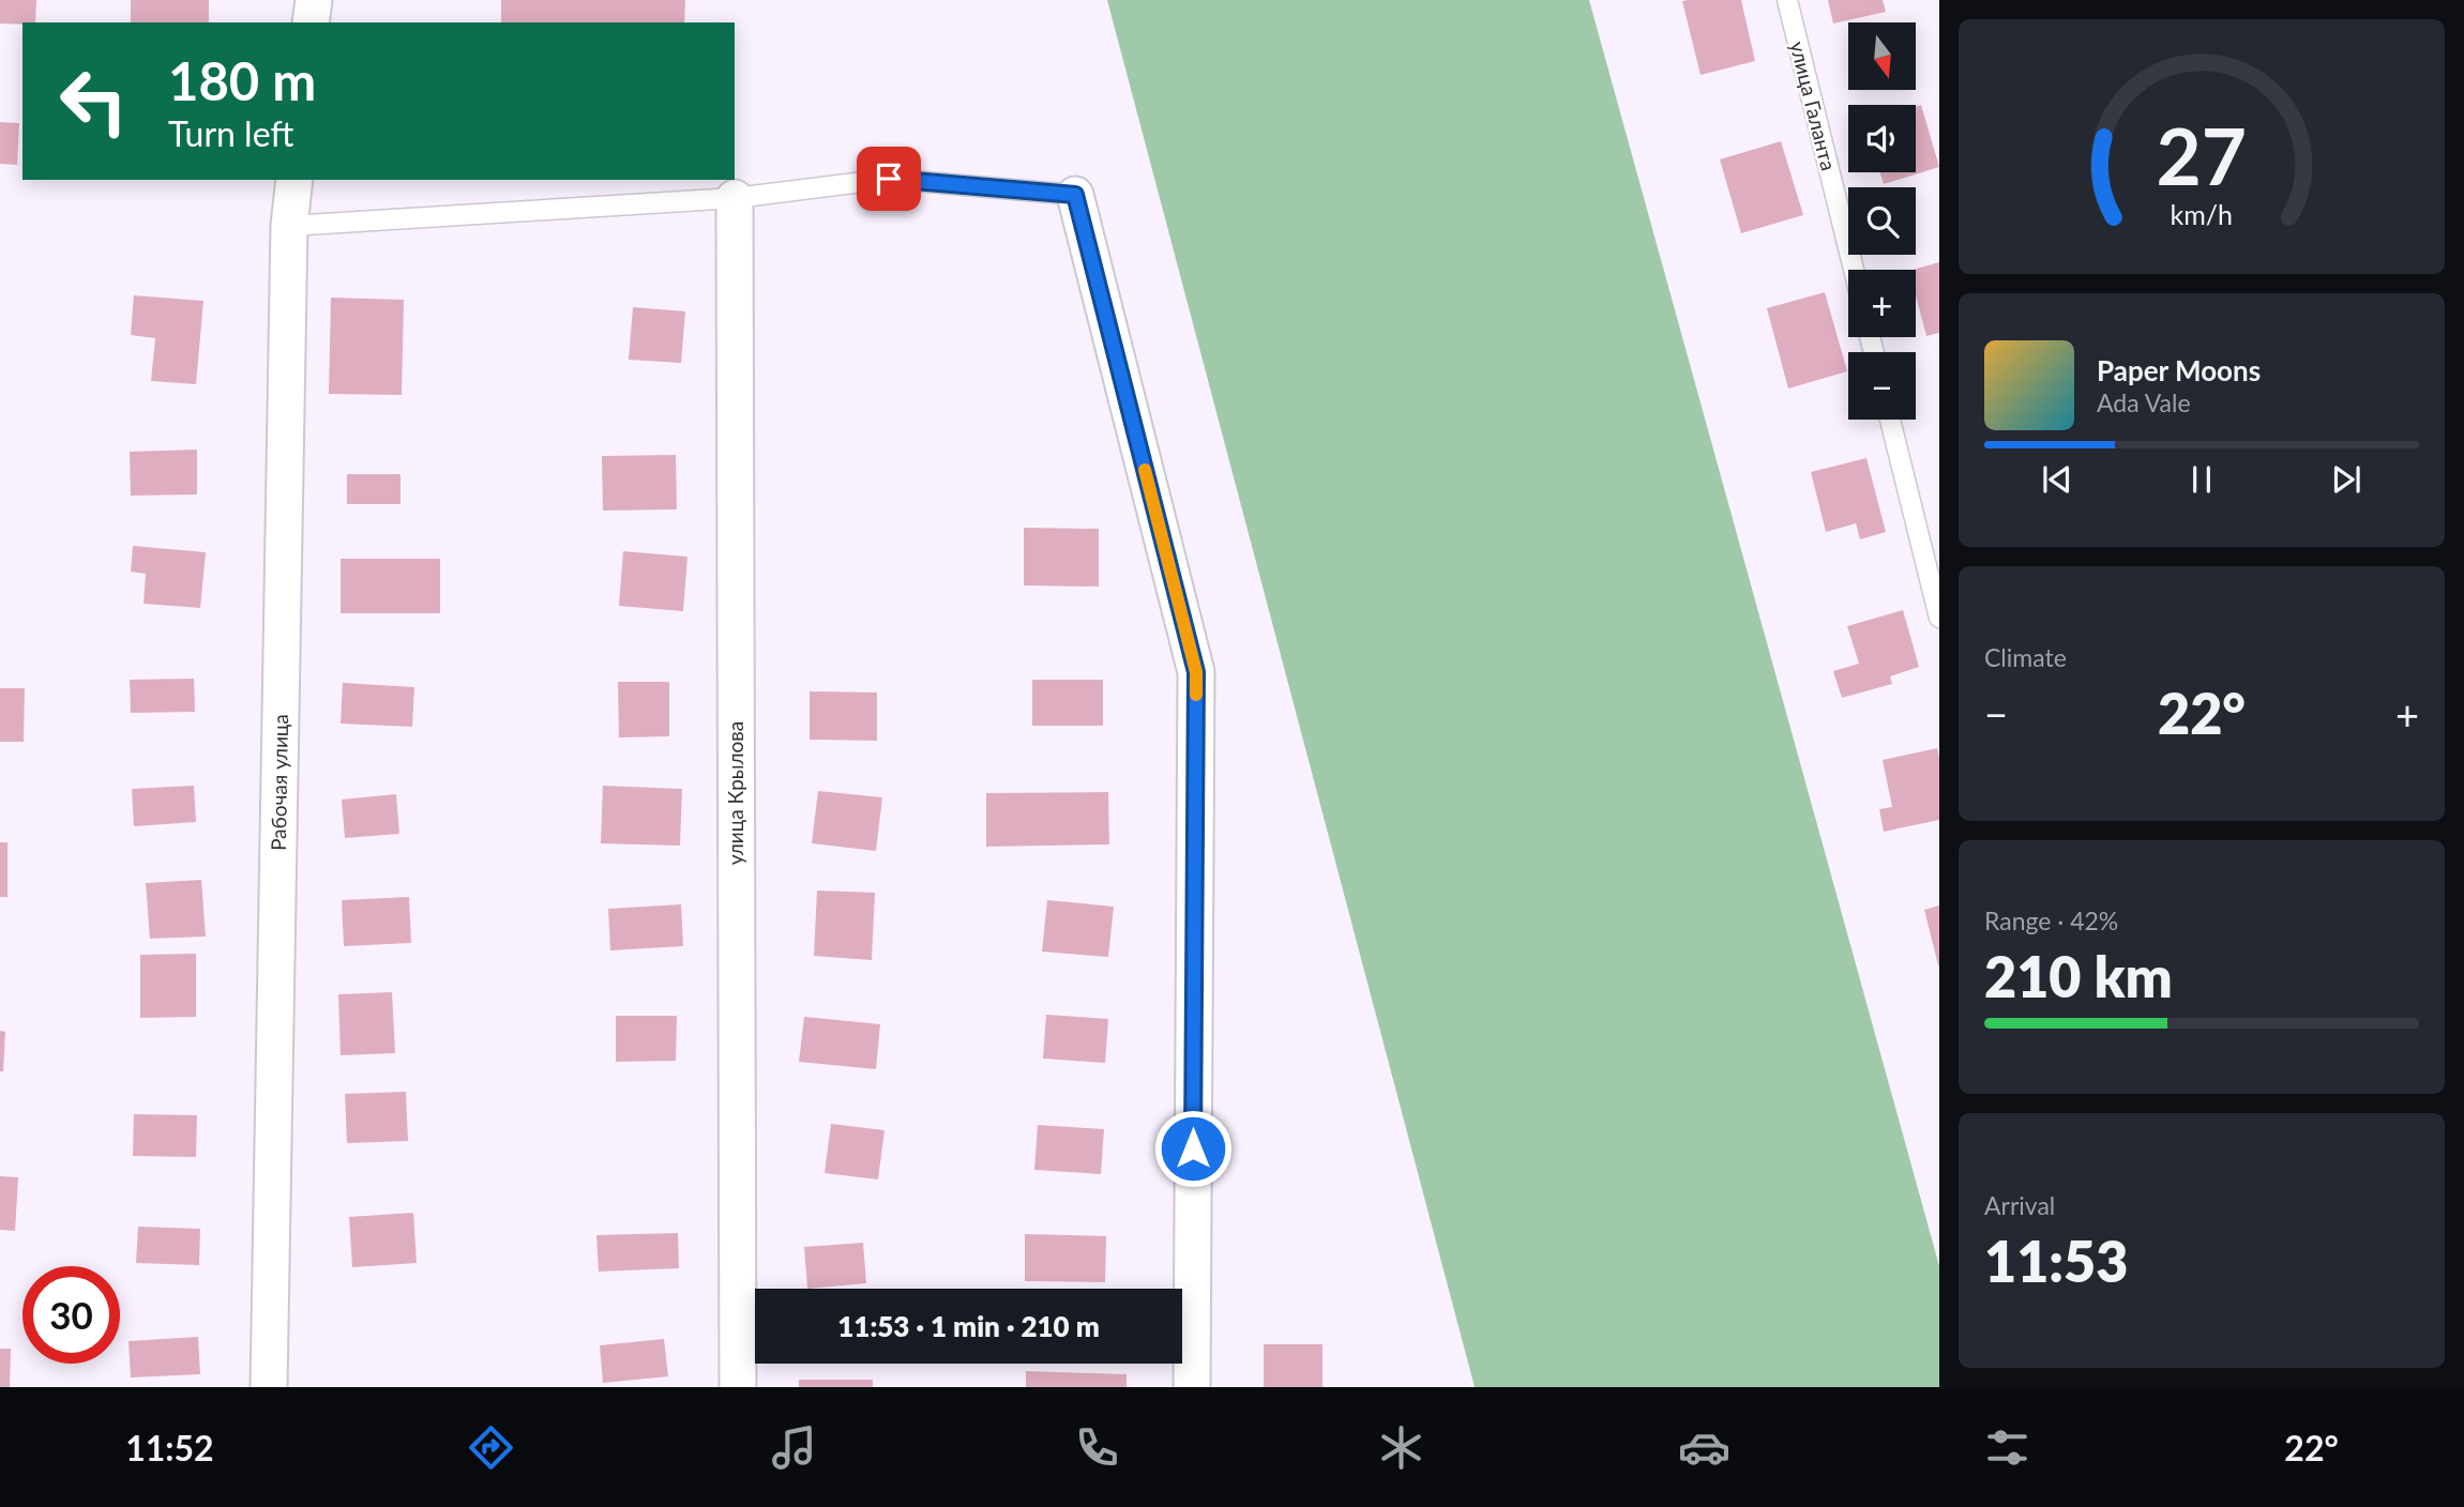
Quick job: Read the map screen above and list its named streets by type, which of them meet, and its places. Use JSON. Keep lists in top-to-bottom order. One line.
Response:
{"streets":{"street":["Рабочая улица","улица Крылова"],"lane":["улица Галанта"]},"north":"bottom","page":{"map_buttons":["+","−"],"turn":["180 m","Turn left"],"song":["Paper Moons","Ada Vale"],"tile":["Climate",["Range · 42%","210 km"],["Arrival","11:53"]],"heat":["−","22°","+"],"limit":"30","trip":"11:53 · 1 min · 210 m","tabs":["11:52","22°"],"gauge":["27","km/h"]}}
